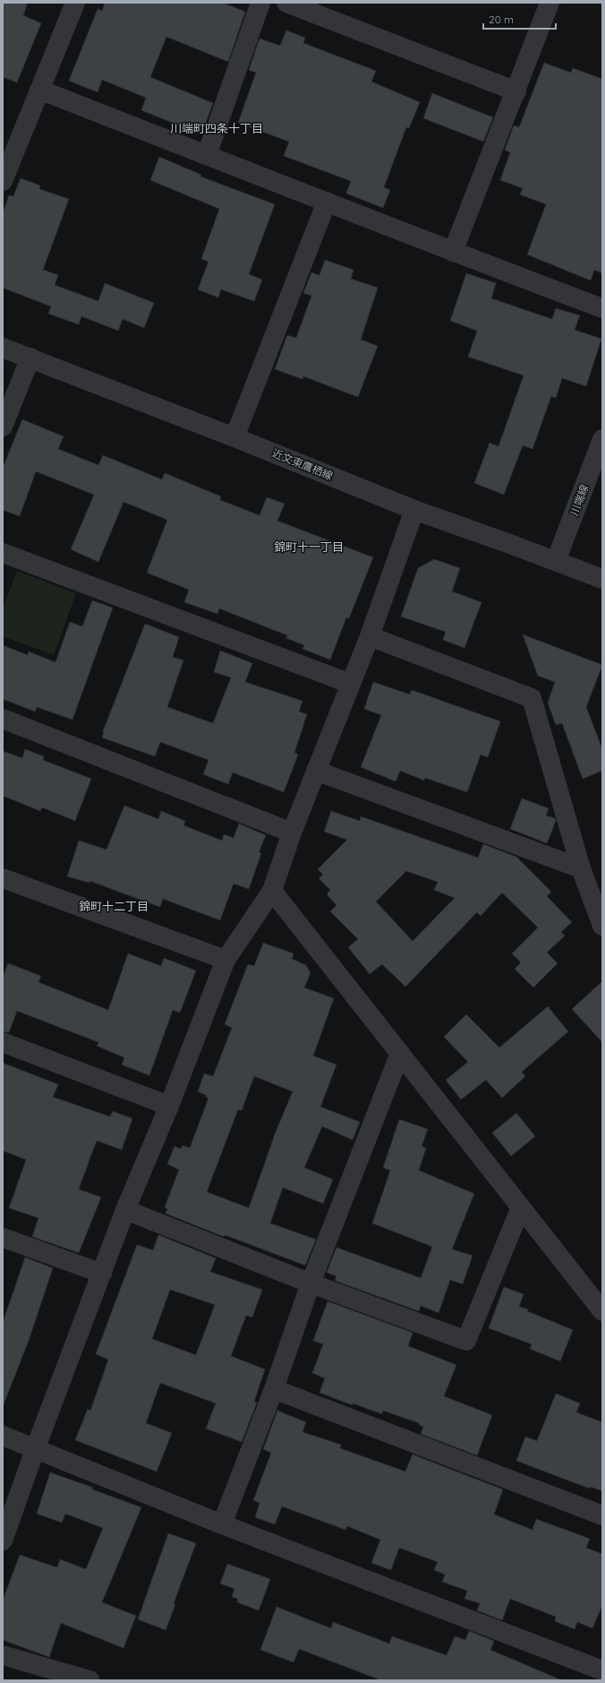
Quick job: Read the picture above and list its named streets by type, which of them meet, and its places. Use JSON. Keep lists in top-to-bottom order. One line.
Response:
{"streets":{"street":["近文東鷹栖線","川端線"]},"crossings":[["近文東鷹栖線","川端線"]],"districts":["川端町四条十丁目","錦町十一丁目","錦町十二丁目"],"scale_bar":"20 m"}
